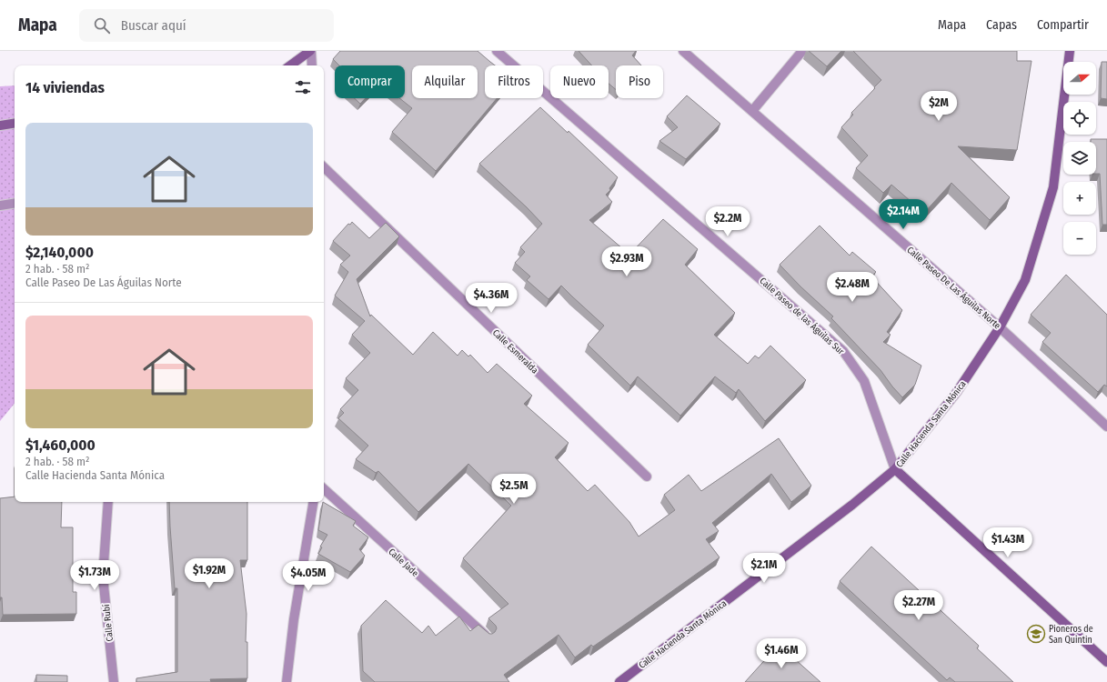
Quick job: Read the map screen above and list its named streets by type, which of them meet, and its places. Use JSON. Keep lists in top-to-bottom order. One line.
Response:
{"streets":{"street":["Calle Paseo De Las Águilas Norte","Calle Paseo de las Águilas Sur","Calle Esmeralda","Calle Hacienda Santa Mónica","Calle Jade","Calle Rubí"]},"crossings":[["Calle Paseo De Las Águilas Norte","Calle Hacienda Santa Mónica"],["Calle Paseo de las Águilas Sur","Calle Hacienda Santa Mónica"]],"places":{"school or university":["Pioneros de San Quintin"]},"north":"right","page":{"header":"Mapa","search":"Buscar aquí","nav":["Mapa","Capas","Compartir"],"map_buttons":["+","−"],"chip":["Comprar","Alquilar","Filtros","Nuevo","Piso"],"heading":"14 viviendas","price":["$2M","$2.14M","$2.2M","$2.93M","$2.48M","$4.36M","$2.5M","$1.43M","$2.1M","$1.92M","$1.73M","$4.05M","$2.27M","$1.46M"],"list":[{"name":"$2,140,000","note":"2 hab. · 58 m² · Calle Paseo De Las Águilas Norte"},{"name":"$1,460,000","note":"2 hab. · 58 m² · Calle Hacienda Santa Mónica"}]}}
